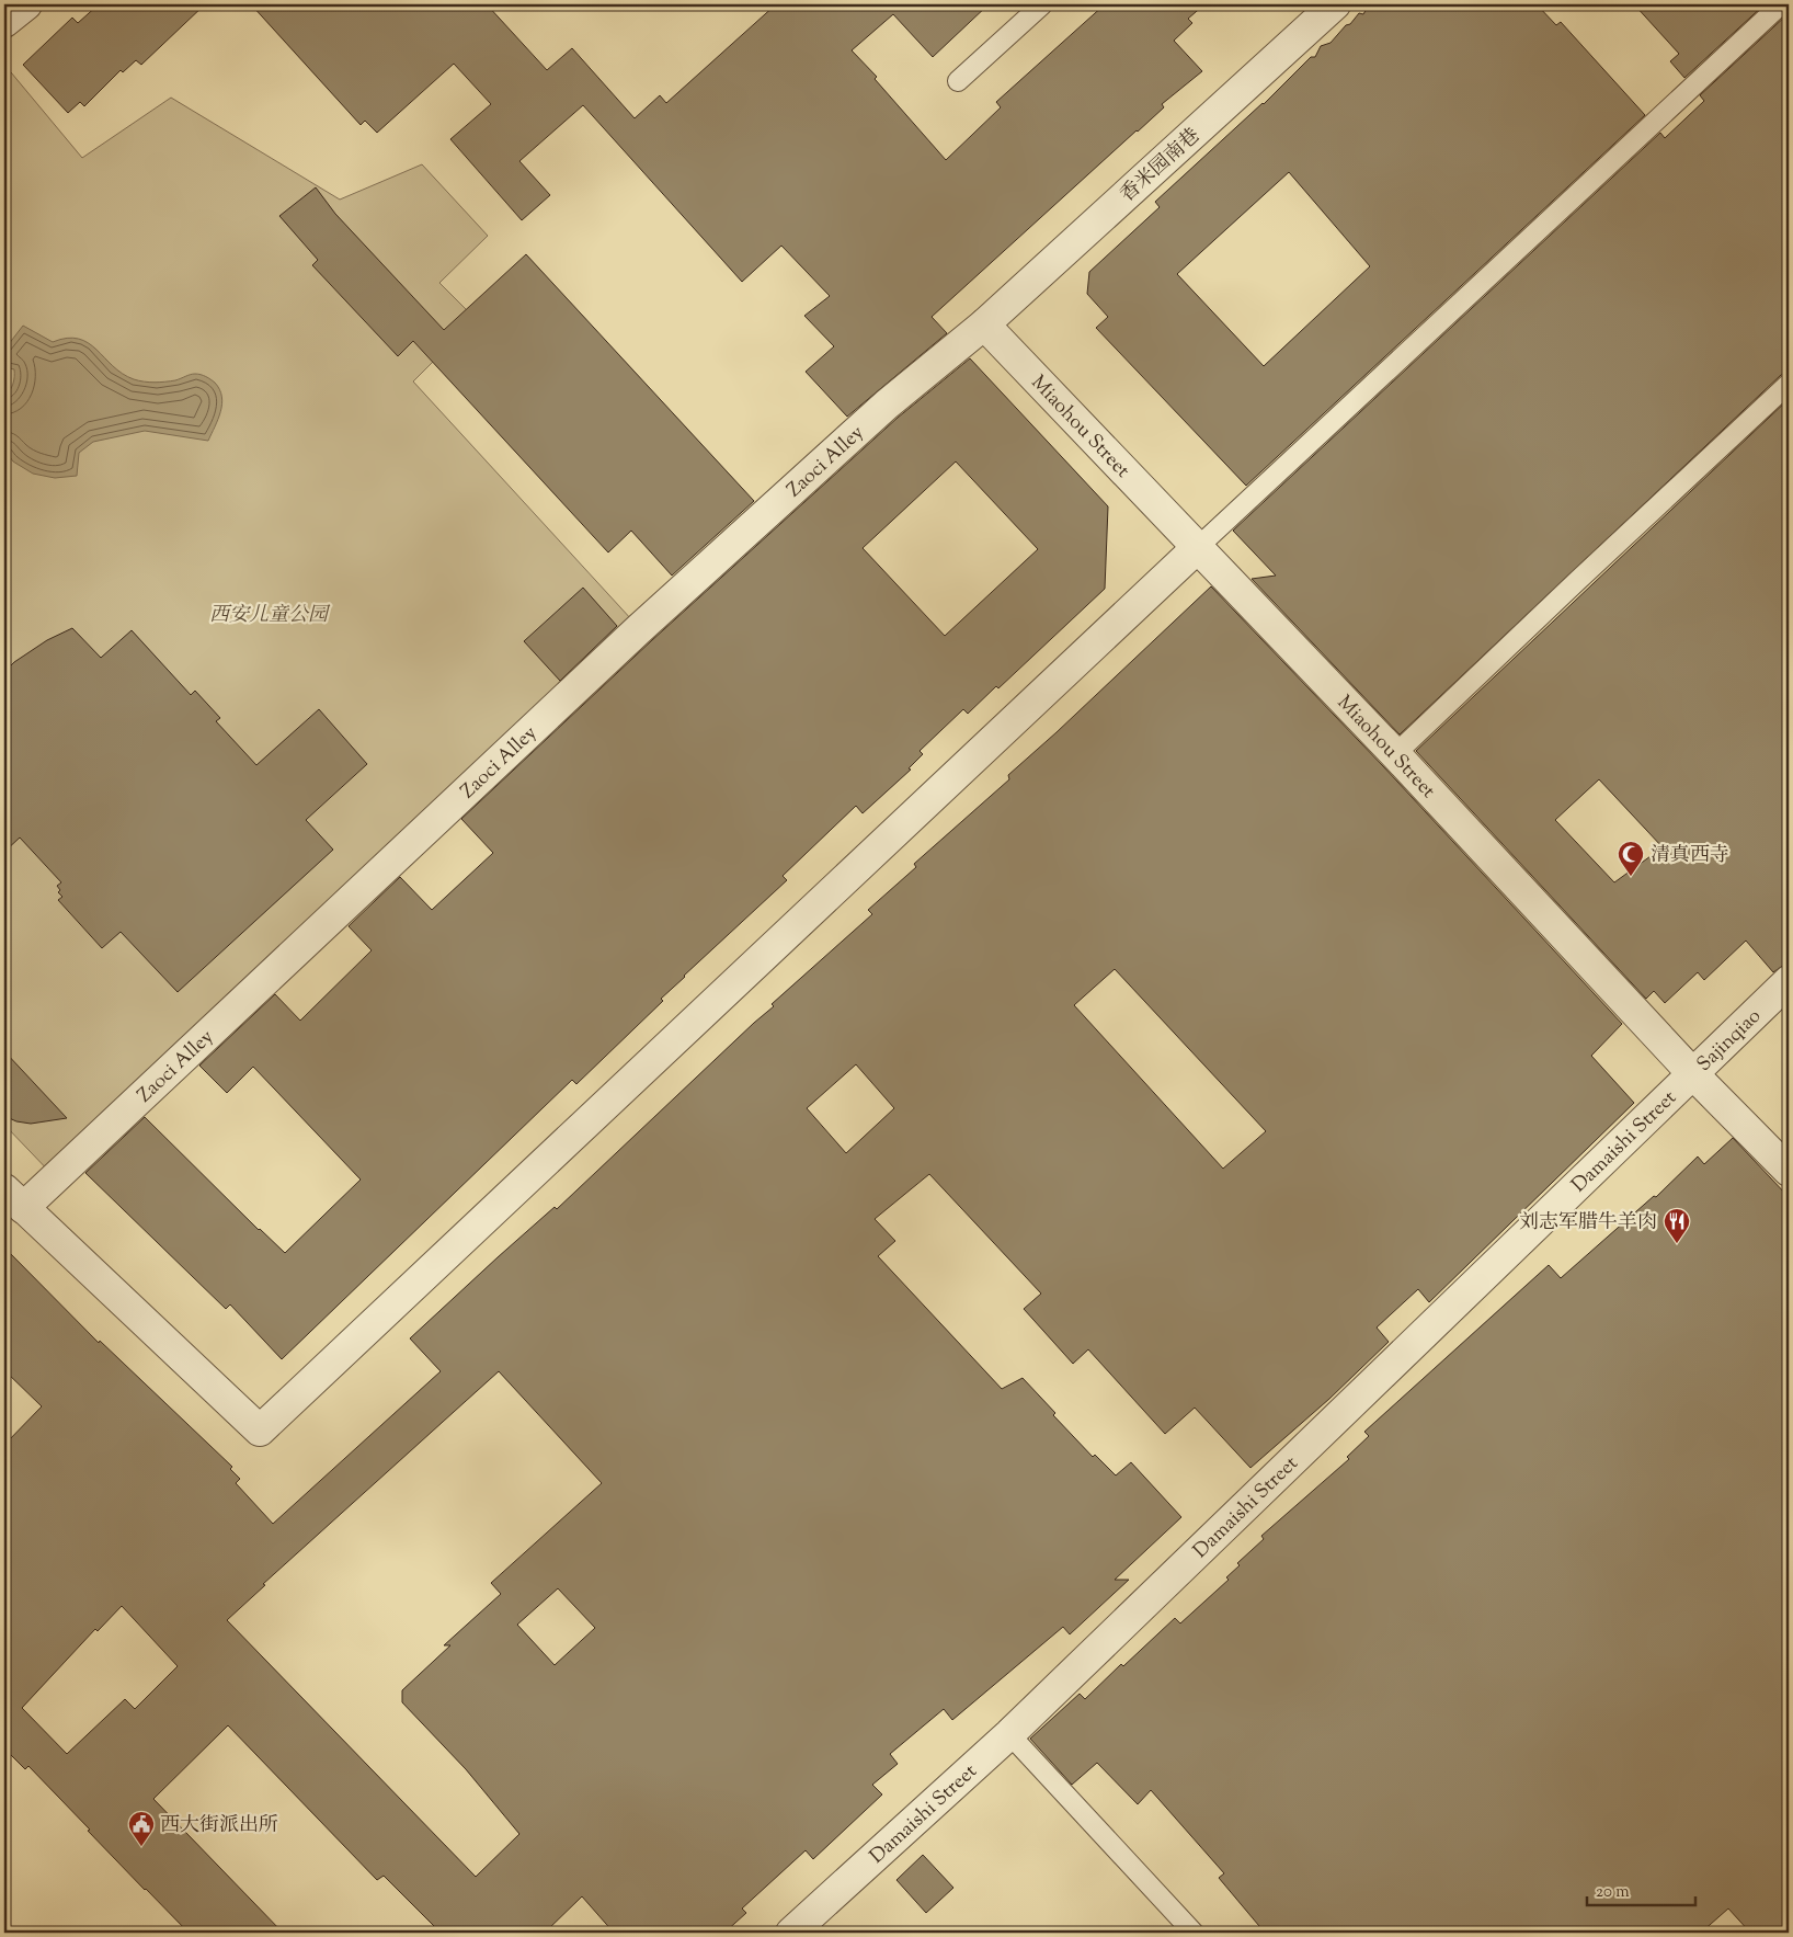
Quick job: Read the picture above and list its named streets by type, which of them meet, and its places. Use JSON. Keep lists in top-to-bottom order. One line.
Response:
{"streets":{"street":["香米园南巷","Miaohou Street","Zaoci Alley","Sajinqiao","Damaishi Street"]},"crossings":[["香米园南巷","Miaohou Street"],["香米园南巷","Zaoci Alley"],["Miaohou Street","Zaoci Alley"],["Miaohou Street","Sajinqiao"],["Miaohou Street","Damaishi Street"],["Sajinqiao","Damaishi Street"]],"parks":["西安儿童公园"],"places":{"mosque":["清真西寺"],"restaurant":["刘志军腊牛羊肉"],"public building":["西大街派出所"]},"scale_bar":"20 m"}
